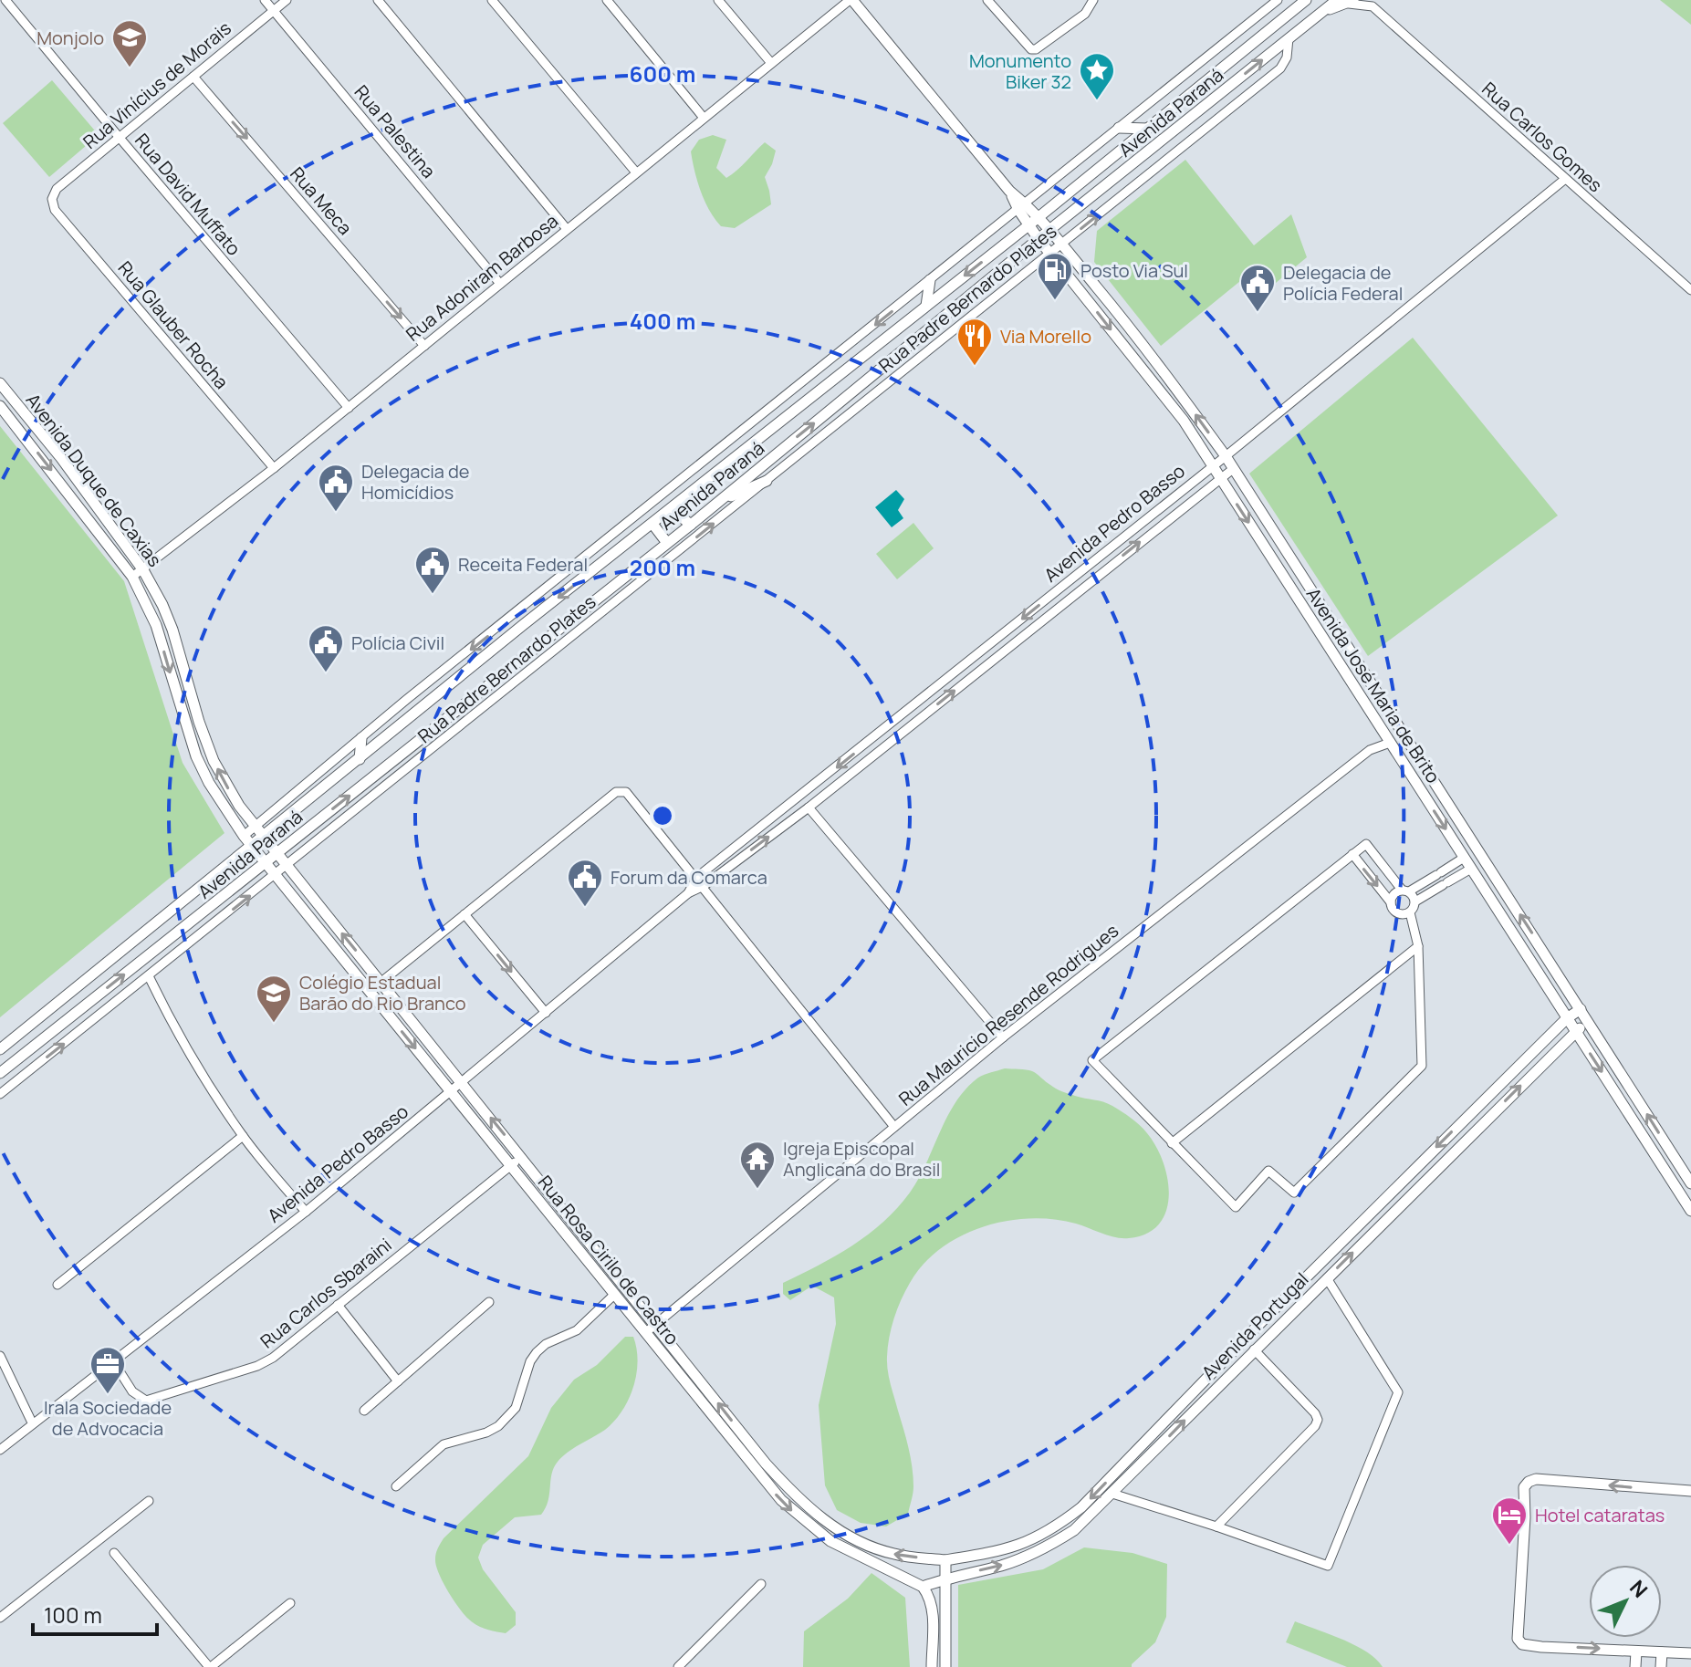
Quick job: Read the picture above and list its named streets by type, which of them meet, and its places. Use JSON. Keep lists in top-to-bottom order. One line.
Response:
{"streets":{"main road":["Avenida Paraná","Avenida Duque de Caxias","Avenida José Maria de Brito","Rua Rosa Cirilo de Castro","Avenida Portugal"],"street":["Rua Vinícius de Morais","Rua Palestina","Rua Carlos Gomes","Rua David Muffato","Rua Meca","Rua Adoniram Barbosa","Rua Padre Bernardo Plates","Rua Glauber Rocha","Avenida Pedro Basso","Rua Mauricio Resende Rodrigues","Rua Carlos Sbaraini"]},"crossings":[["Rua Vinícius de Morais","Rua Palestina"],["Rua Vinícius de Morais","Rua David Muffato"],["Rua Vinícius de Morais","Rua Meca"],["Rua Vinícius de Morais","Rua Glauber Rocha"],["Avenida Paraná","Rua Padre Bernardo Plates"],["Avenida Paraná","Avenida Duque de Caxias"],["Avenida Paraná","Avenida José Maria de Brito"],["Avenida Paraná","Rua Rosa Cirilo de Castro"],["Rua Palestina","Rua Adoniram Barbosa"],["Rua Carlos Gomes","Avenida Pedro Basso"],["Rua David Muffato","Rua Adoniram Barbosa"],["Rua Meca","Rua Adoniram Barbosa"],["Rua Adoniram Barbosa","Rua Glauber Rocha"],["Rua Adoniram Barbosa","Avenida Duque de Caxias"],["Rua Adoniram Barbosa","Avenida José Maria de Brito"],["Rua Padre Bernardo Plates","Avenida Duque de Caxias"],["Rua Padre Bernardo Plates","Avenida José Maria de Brito"],["Rua Padre Bernardo Plates","Rua Rosa Cirilo de Castro"],["Avenida Duque de Caxias","Avenida Pedro Basso"],["Avenida Duque de Caxias","Rua Rosa Cirilo de Castro"],["Avenida Duque de Caxias","Rua Carlos Sbaraini"],["Avenida Duque de Caxias","Avenida Portugal"],["Avenida Pedro Basso","Avenida José Maria de Brito"],["Avenida Pedro Basso","Rua Rosa Cirilo de Castro"],["Avenida Pedro Basso","Rua Carlos Sbaraini"],["Avenida José Maria de Brito","Rua Mauricio Resende Rodrigues"],["Avenida José Maria de Brito","Avenida Portugal"],["Rua Mauricio Resende Rodrigues","Rua Rosa Cirilo de Castro"],["Rua Mauricio Resende Rodrigues","Avenida Portugal"],["Rua Rosa Cirilo de Castro","Rua Carlos Sbaraini"],["Rua Rosa Cirilo de Castro","Avenida Portugal"]],"one_way":["Rua Meca","Rua Padre Bernardo Plates","Rua Rosa Cirilo de Castro"],"places":{"school or university":["Monjolo","Colégio Estadual Barão do Rio Branco"],"place":["Monumento Biker 32"],"fuel station":["Posto Via Sul"],"public building":["Delegacia de Polícia Federal","Delegacia de Homicídios","Receita Federal","Polícia Civil","Forum da Comarca"],"restaurant":["Via Morello"],"temple":["Igreja Episcopal Anglicana do Brasil"],"office":["Irala Sociedade de Advocacia"],"hotel":["Hotel cataratas"]},"scale_bar":"100 m","north":"top right","rings":["600 m","400 m","200 m"]}
